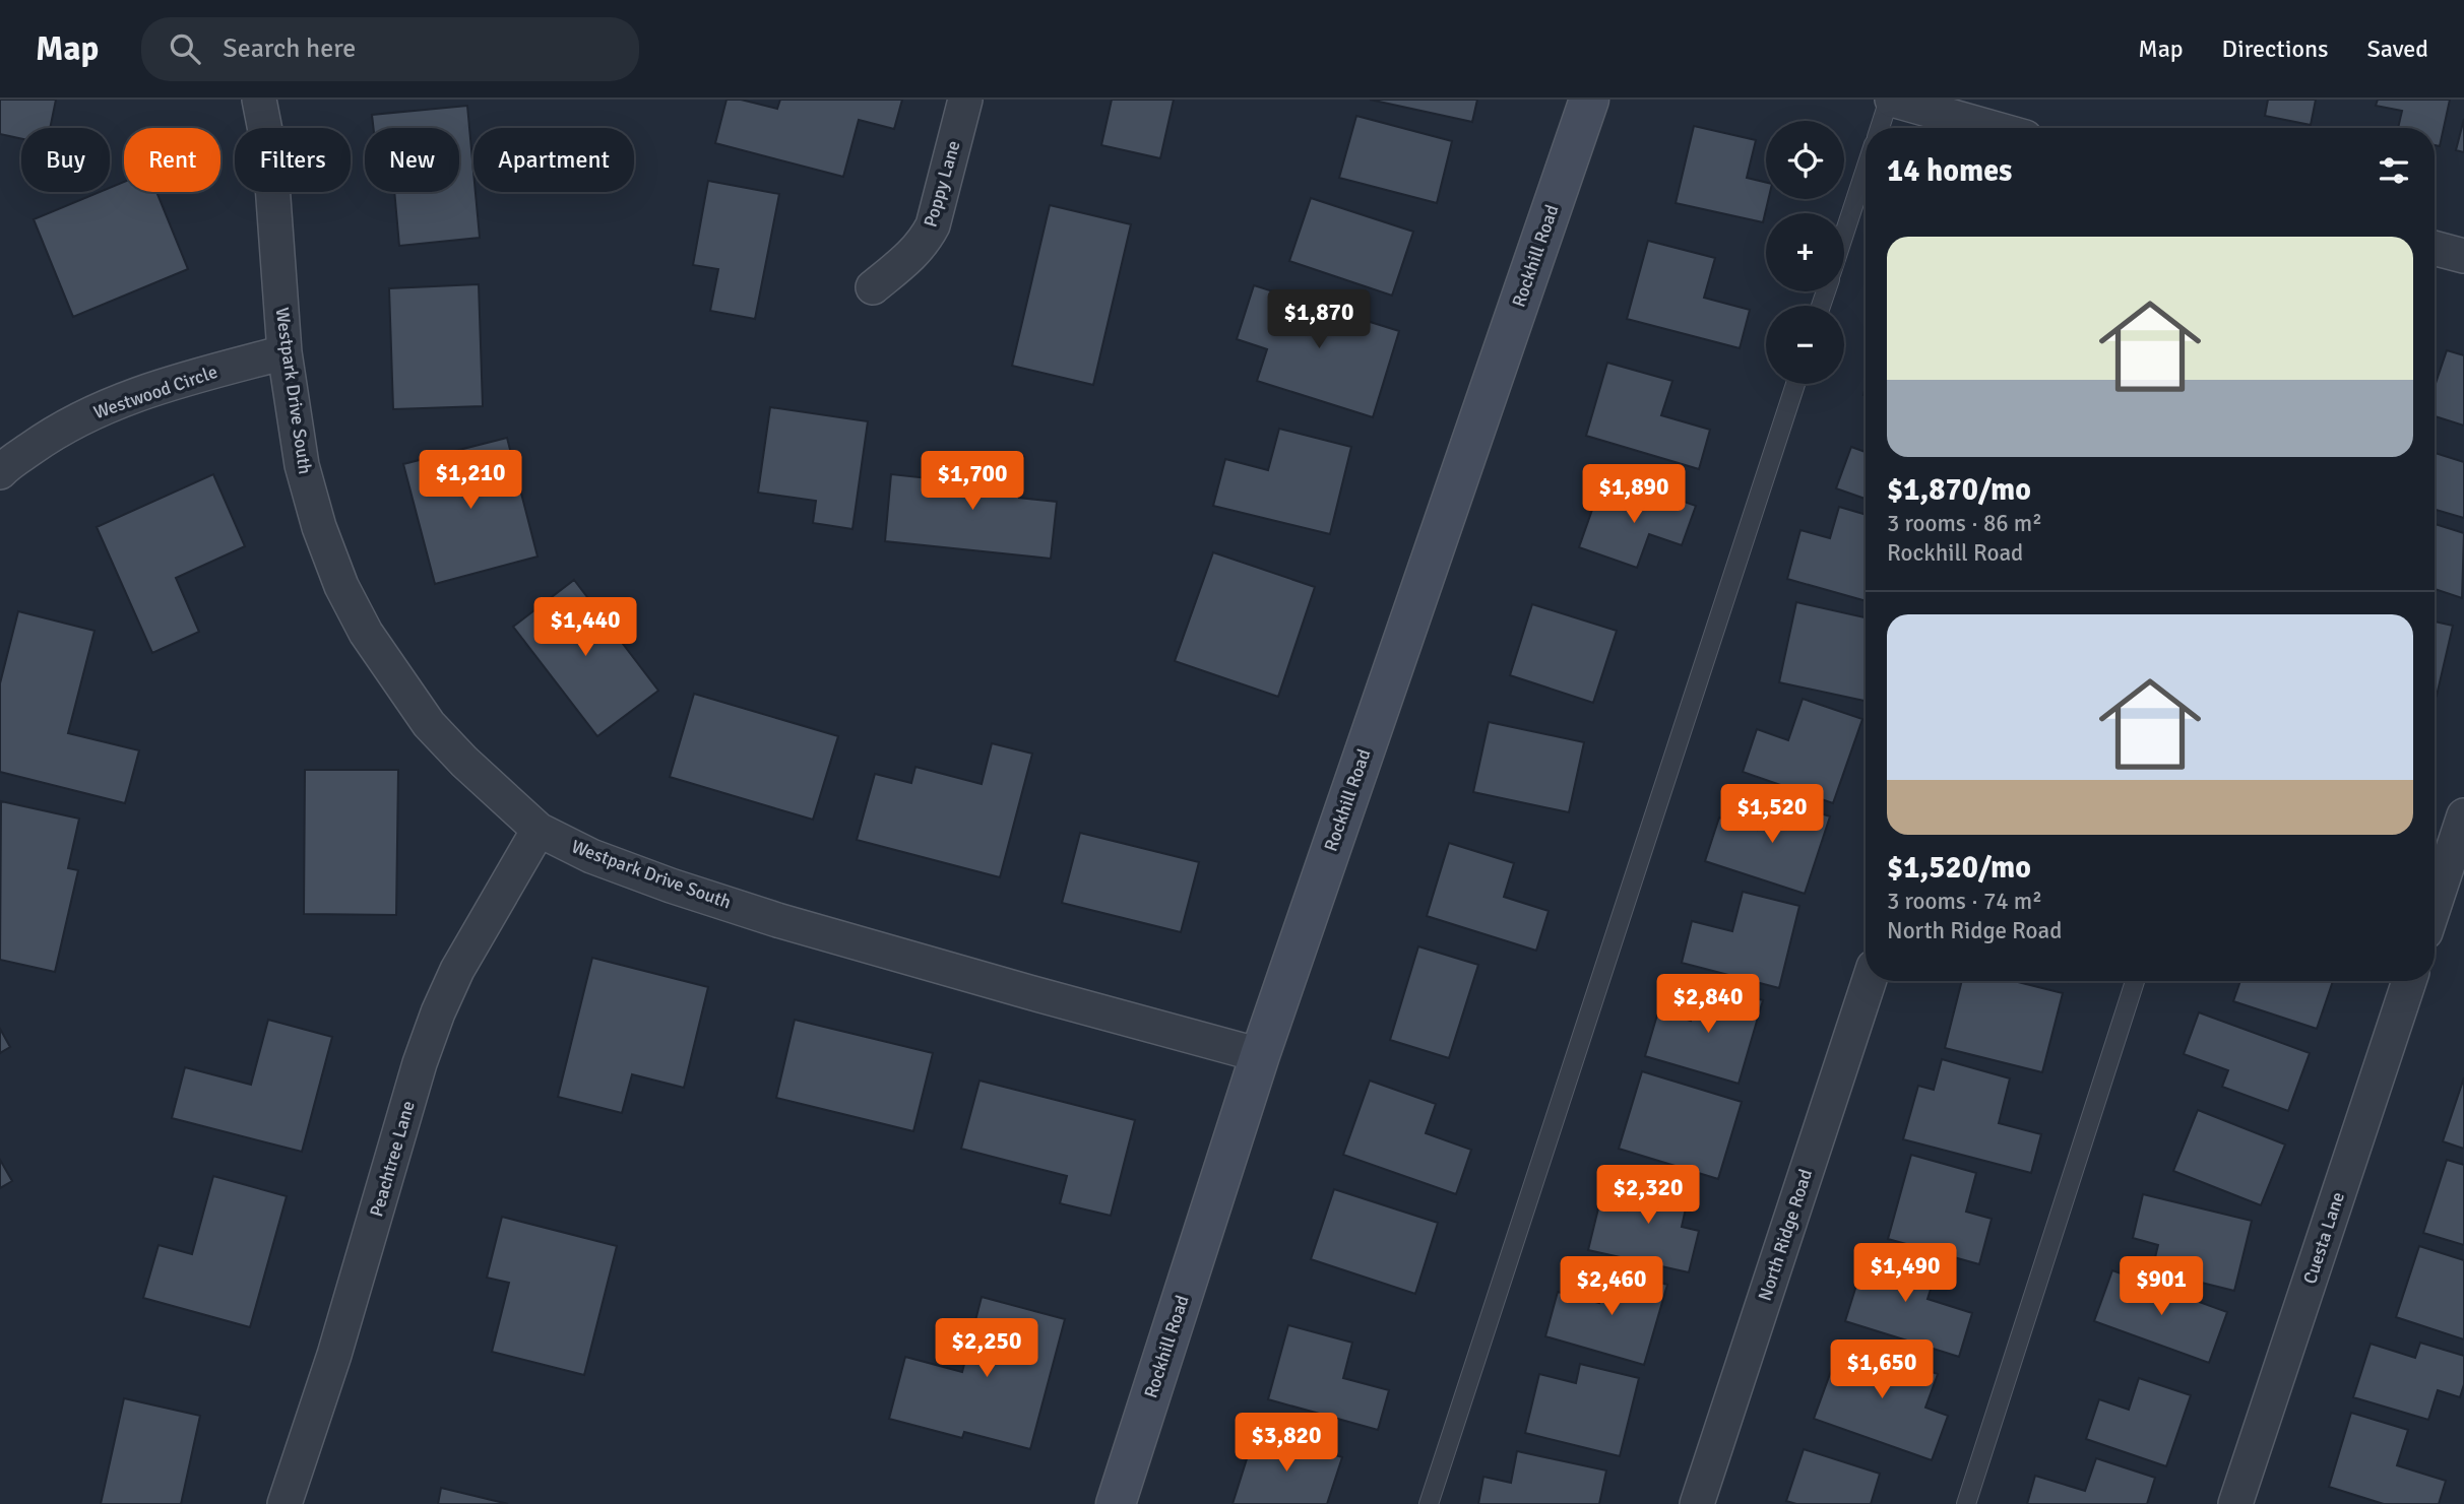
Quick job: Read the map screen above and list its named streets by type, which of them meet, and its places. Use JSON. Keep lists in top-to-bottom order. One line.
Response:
{"streets":{"street":["Poppy Lane","Rockhill Road","Westpark Drive South","Westwood Circle","Peachtree Lane","North Ridge Road","Cuesta Lane"]},"crossings":[["Rockhill Road","Westpark Drive South"],["Westpark Drive South","Westwood Circle"],["Westpark Drive South","Peachtree Lane"]],"page":{"header":"Map","search":"Search here","nav":["Map","Directions","Saved"],"map_buttons":["+","−"],"chip":["Buy","Rent","Filters","New","Apartment"],"heading":"14 homes","list":[{"name":"$1,870/mo","note":"3 rooms · 86 m² · Rockhill Road"},{"name":"$1,520/mo","note":"3 rooms · 74 m² · North Ridge Road"}],"price":["$1,870","$1,210","$1,700","$1,890","$1,440","$1,520","$2,840","$2,320","$1,490","$2,460","$901","$2,250","$1,650","$3,820"]}}
